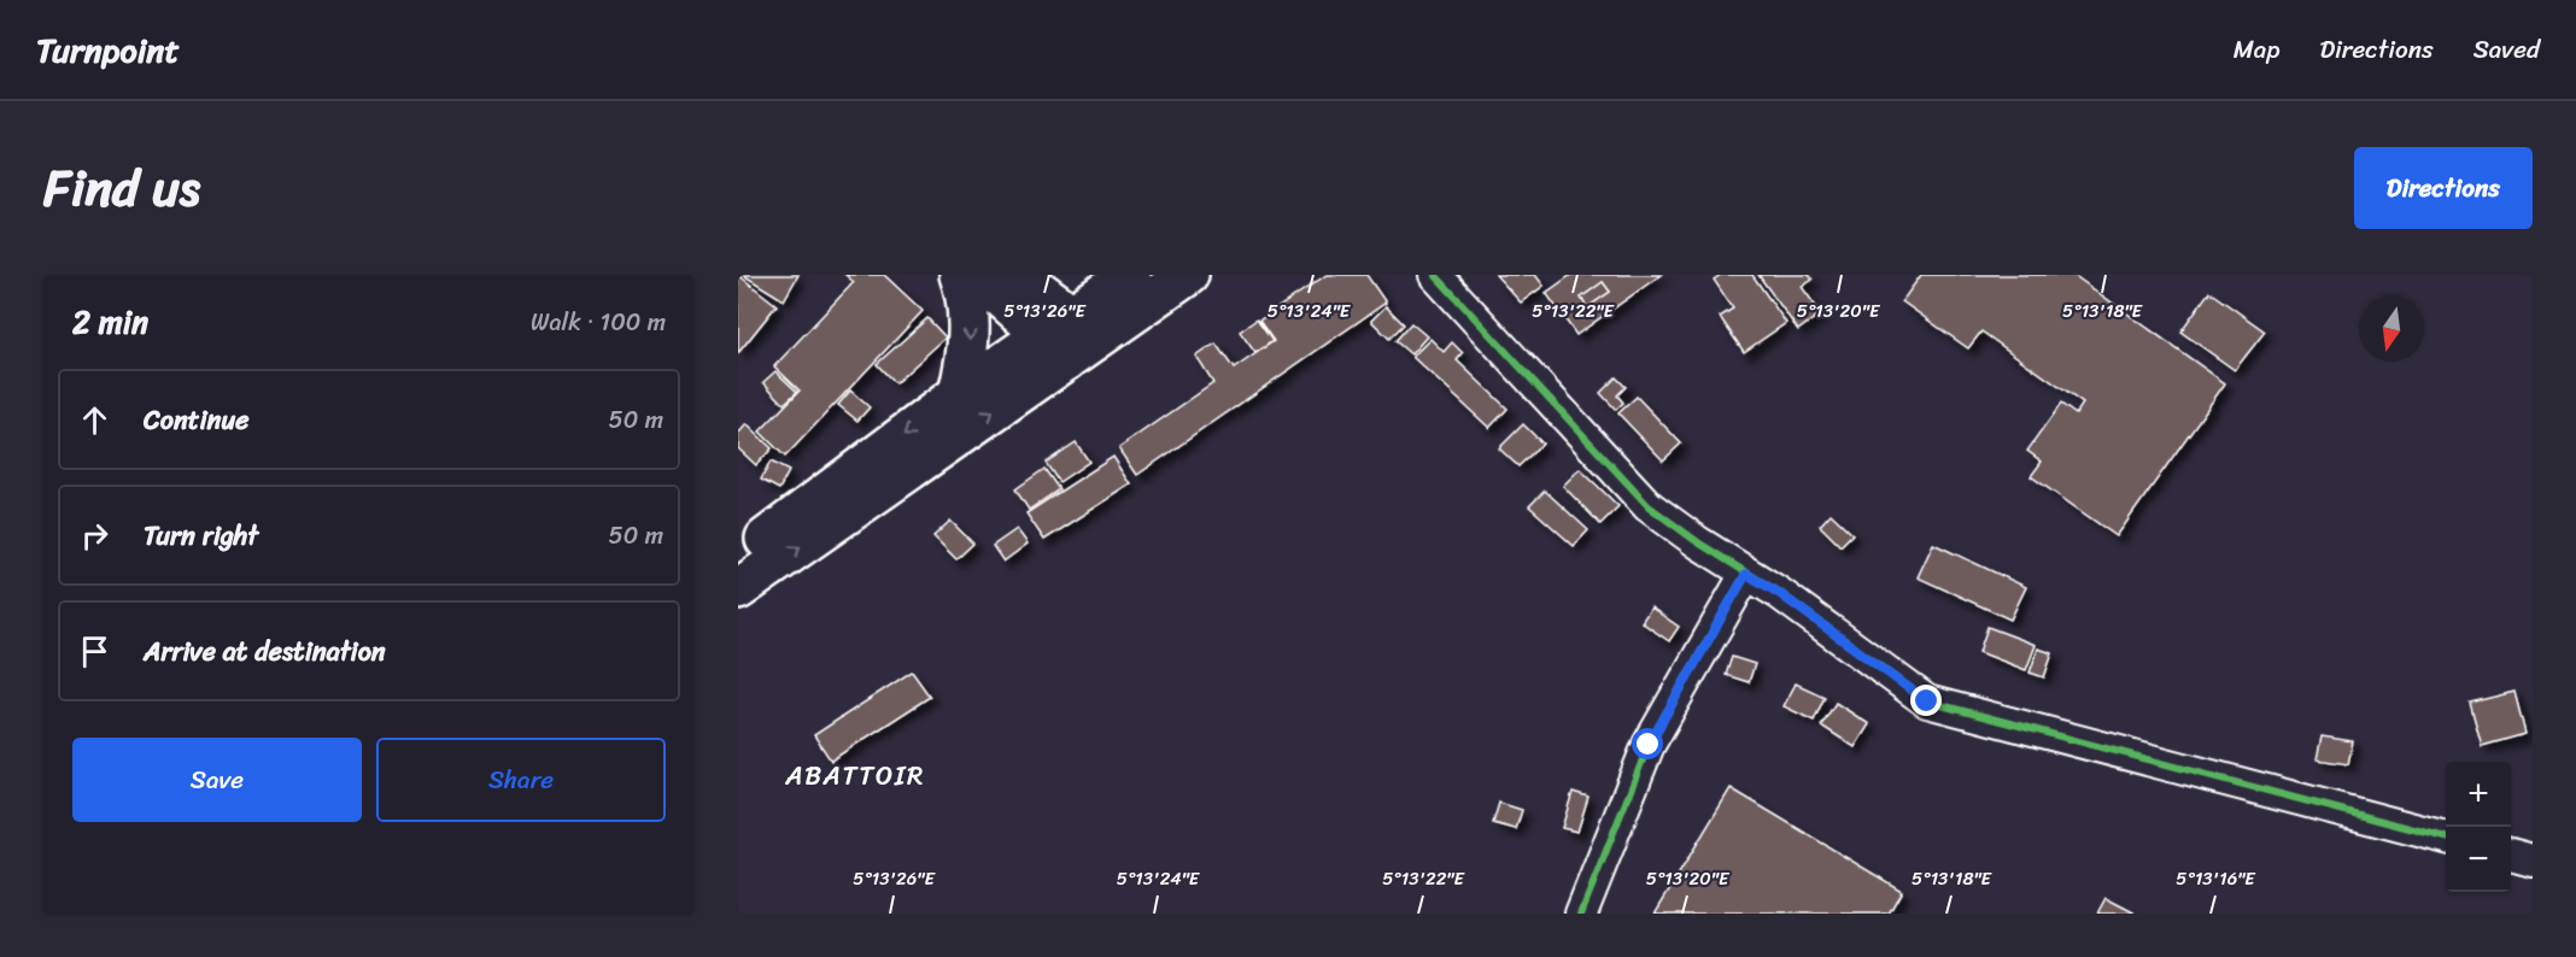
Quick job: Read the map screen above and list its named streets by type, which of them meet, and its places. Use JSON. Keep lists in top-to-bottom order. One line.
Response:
{"districts":["ABATTOIR"],"north":"bottom","page":{"header":"Turnpoint","nav":["Map","Directions","Saved"],"title":"Find us","buttons":["Directions",["Save","Share"]],"heading":["2 min","Walk · 100 m"],"list":[["Continue","50 m"],["Turn right","50 m"],"Arrive at destination"],"map_buttons":["+","−"]},"coordinates":["5°13'26\"E","5°13'24\"E","5°13'22\"E","5°13'20\"E","5°13'18\"E","5°13'16\"E"]}
